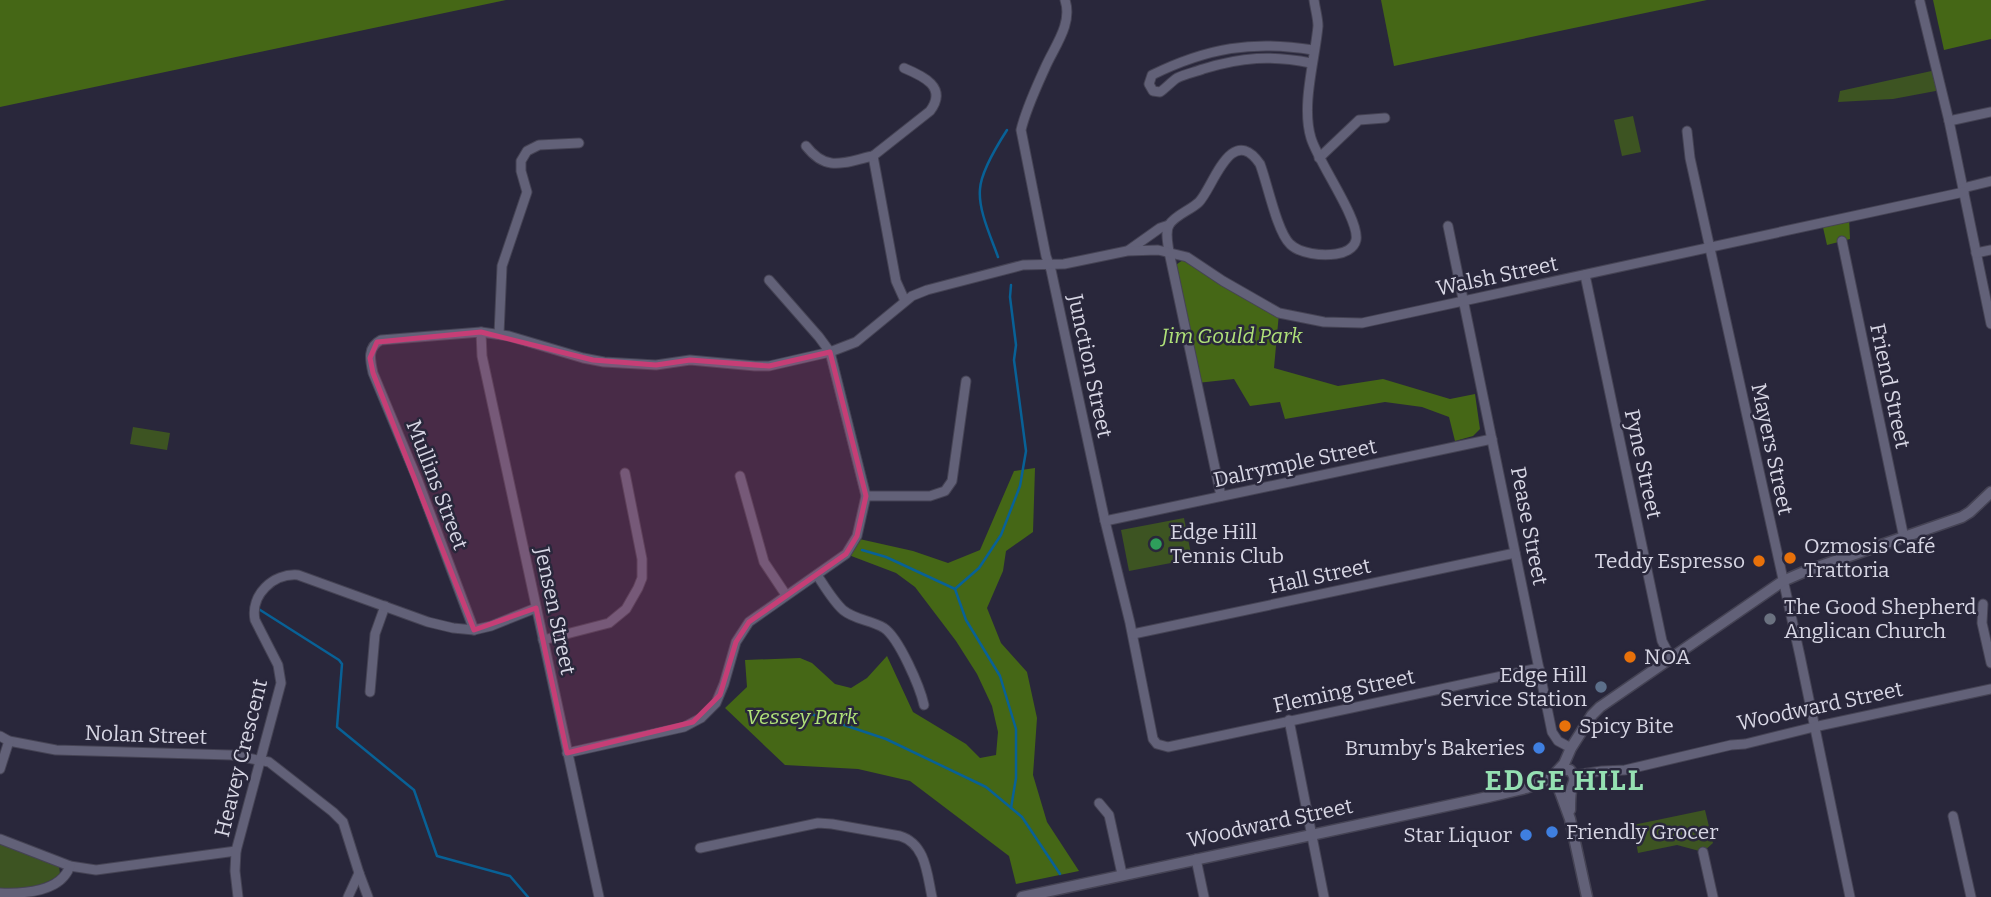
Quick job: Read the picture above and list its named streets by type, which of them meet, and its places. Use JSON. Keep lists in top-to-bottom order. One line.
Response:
{"streets":{"street":["Walsh Street","Junction Street","Friend Street","Mayers Street","Dalrymple Street","Pyne Street","Mullins Street","Pease Street","Hall Street","Jensen Street","Fleming Street","Woodward Street","Nolan Street","Heavey Crescent"]},"crossings":[["Walsh Street","Junction Street"],["Walsh Street","Mayers Street"],["Walsh Street","Pyne Street"],["Walsh Street","Mullins Street"],["Walsh Street","Pease Street"],["Walsh Street","Jensen Street"],["Junction Street","Dalrymple Street"],["Junction Street","Hall Street"],["Junction Street","Fleming Street"],["Mayers Street","Woodward Street"],["Dalrymple Street","Pease Street"],["Mullins Street","Heavey Crescent"],["Pease Street","Hall Street"],["Pease Street","Fleming Street"],["Jensen Street","Heavey Crescent"],["Nolan Street","Heavey Crescent"]],"districts":["EDGE HILL"],"parks":["Jim Gould Park","Vessey Park"],"places":["Edge Hill Tennis Club","Ozmosis Café Trattoria","Teddy Espresso","The Good Shepherd Anglican Church","NOA","Edge Hill Service Station","Spicy Bite","Brumby's Bakeries","Friendly Grocer","Star Liquor"]}
